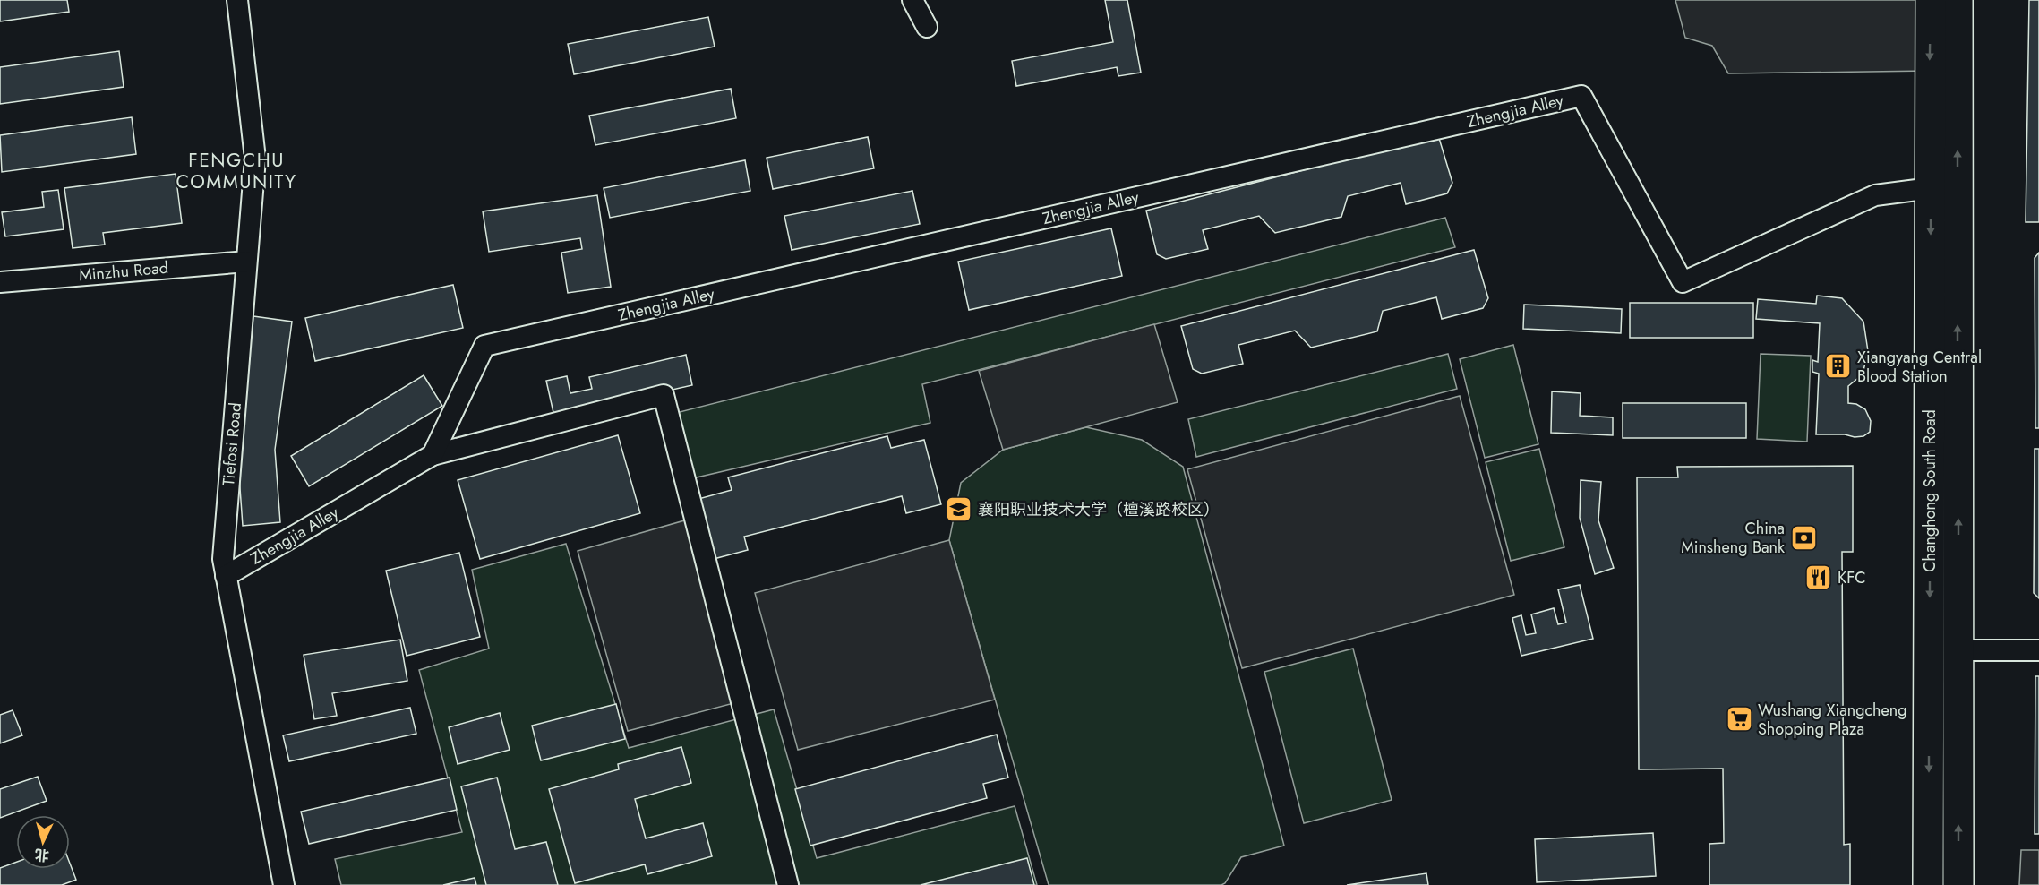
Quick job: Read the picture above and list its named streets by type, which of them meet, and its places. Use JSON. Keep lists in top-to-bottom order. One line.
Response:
{"streets":{"highway":["Changhong South Road"],"street":["Zhengjia Alley","Minzhu Road","Tiefosi Road"]},"crossings":[["Zhengjia Alley","Tiefosi Road"],["Zhengjia Alley","Changhong South Road"],["Minzhu Road","Tiefosi Road"]],"districts":["FENGCHU COMMUNITY"],"places":{"building":["Xiangyang Central Blood Station"],"school or university":["襄阳职业技术大学（檀溪路校区）"],"bank":["China Minsheng Bank"],"restaurant":["KFC"],"supermarket":["Wushang Xiangcheng Shopping Plaza"]},"north":"bottom"}
